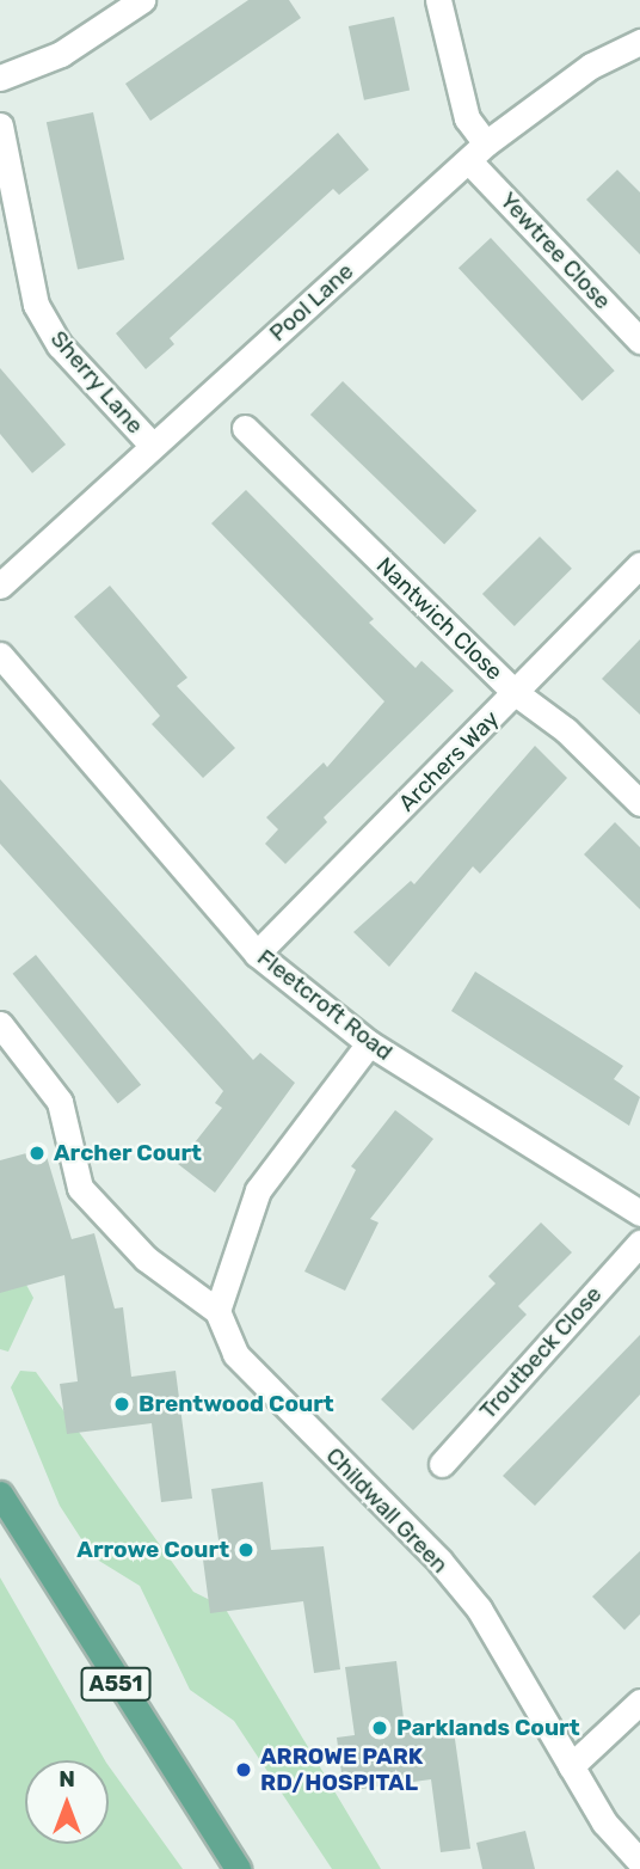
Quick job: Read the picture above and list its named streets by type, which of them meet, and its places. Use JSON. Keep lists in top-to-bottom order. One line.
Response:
{"streets":{"main road":["A551"],"street":["Yewtree Close","Pool Lane","Sherry Lane","Nantwich Close","Archers Way","Fleetcroft Road","Troutbeck Close","Childwall Green"]},"crossings":[["Yewtree Close","Pool Lane"],["Pool Lane","Sherry Lane"],["Nantwich Close","Archers Way"],["Archers Way","Fleetcroft Road"]],"places":["Archer Court","Brentwood Court","Arrowe Court","Parklands Court","ARROWE PARK RD/HOSPITAL"],"north":"top"}
